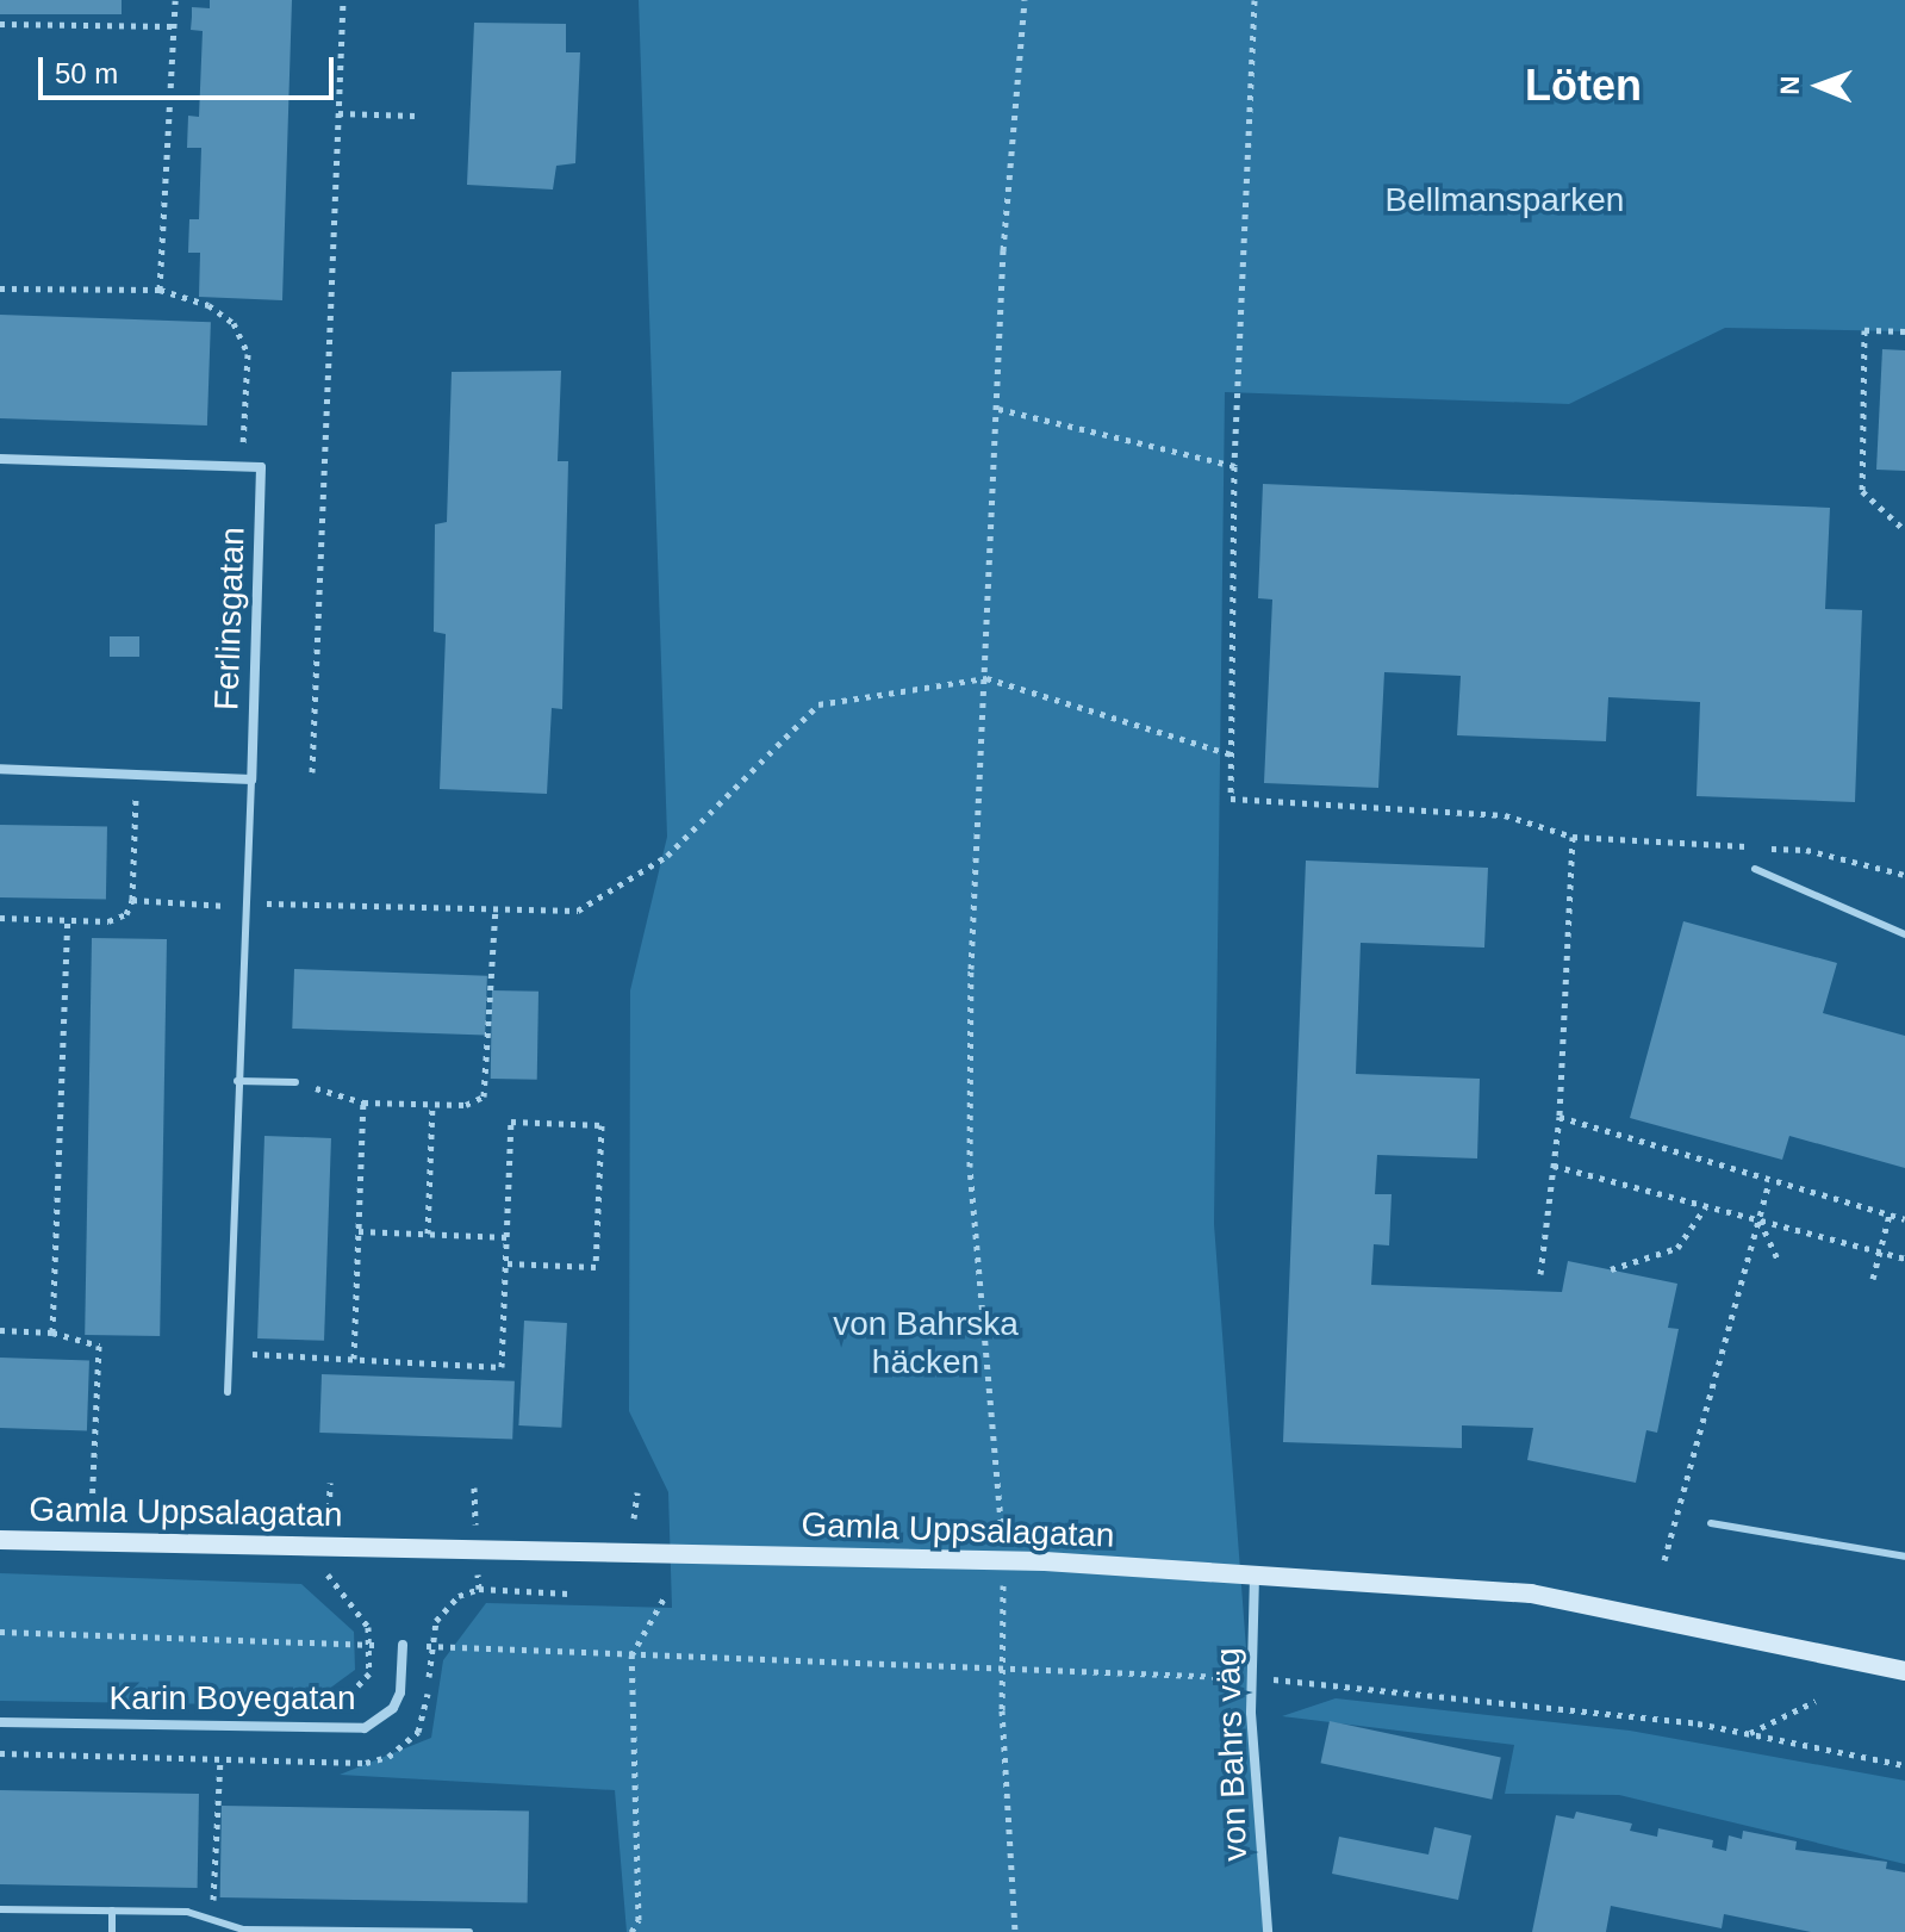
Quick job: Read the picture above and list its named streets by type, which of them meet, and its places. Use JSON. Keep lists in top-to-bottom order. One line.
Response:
{"streets":{"street":["Ferlinsgatan","Gamla Uppsalagatan","Karin Boyegatan","von Bahrs väg"]},"crossings":[["Gamla Uppsalagatan","von Bahrs väg"]],"districts":["Löten"],"parks":["Bellmansparken","von Bahrska häcken"],"scale_bar":"50 m","north":"left"}
